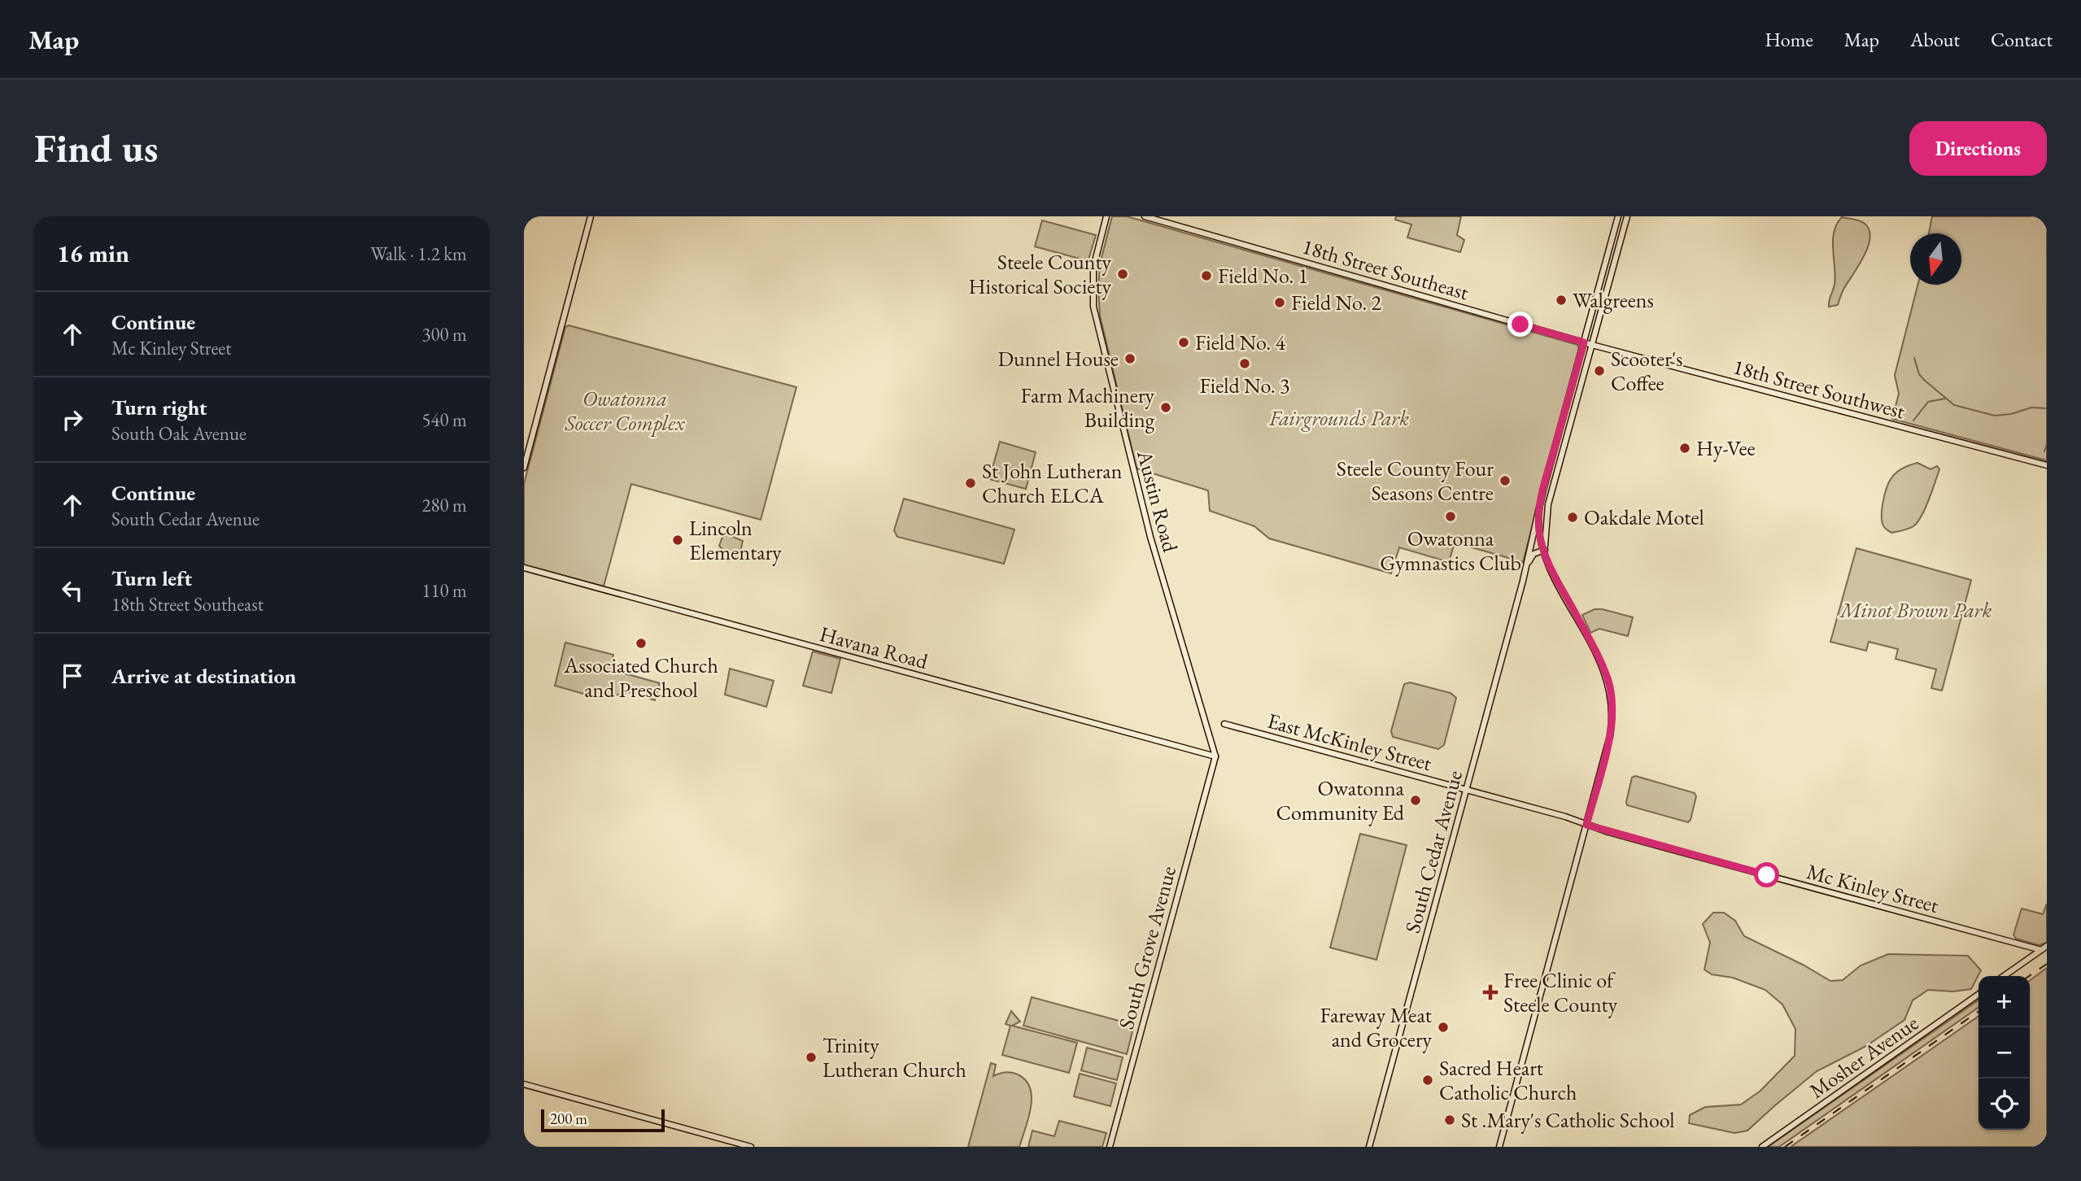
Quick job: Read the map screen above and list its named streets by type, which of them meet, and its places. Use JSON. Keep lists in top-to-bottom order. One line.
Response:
{"streets":{"street":["18th Street Southeast","18th Street Southwest","Austin Road","Havana Road","East McKinley Street","South Cedar Avenue","Mc Kinley Street","South Grove Avenue","Mosher Avenue"]},"crossings":[["18th Street Southeast","18th Street Southwest"],["18th Street Southeast","South Cedar Avenue"],["18th Street Southwest","South Cedar Avenue"],["Austin Road","Havana Road"],["Austin Road","South Grove Avenue"],["Havana Road","South Grove Avenue"],["East McKinley Street","South Cedar Avenue"],["East McKinley Street","Mc Kinley Street"],["South Cedar Avenue","Mc Kinley Street"]],"parks":["Owatonna Soccer Complex","Fairgrounds Park","Minot Brown Park"],"places":{"other":["Steele County Historical Society","Field No. 1","Walgreens","Field No. 2","Field No. 4","Dunnel House","Field No. 3","Scooter's Coffee","Farm Machinery Building","Hy-Vee","Steele County Four Seasons Centre","St John Lutheran Church ELCA","Owatonna Gymnastics Club","Oakdale Motel","Lincoln Elementary","Associated Church and Preschool","Owatonna Community Ed","Fareway Meat and Grocery","Trinity Lutheran Church","Sacred Heart Catholic Church","St .Mary's Catholic School"],"health":["Free Clinic of Steele County"]},"scale_bar":"200 m","north":"bottom","page":{"header":"Map","nav":["Home","Map","About","Contact"],"buttons":"Directions","title":"Find us","heading":["16 min","Walk · 1.2 km"],"list":[["Continue","Mc Kinley Street","300 m"],["Turn right","South Oak Avenue","540 m"],["Continue","South Cedar Avenue","280 m"],["Turn left","18th Street Southeast","110 m"],"Arrive at destination"],"map_buttons":["+","−"],"scale":"200 m"}}
